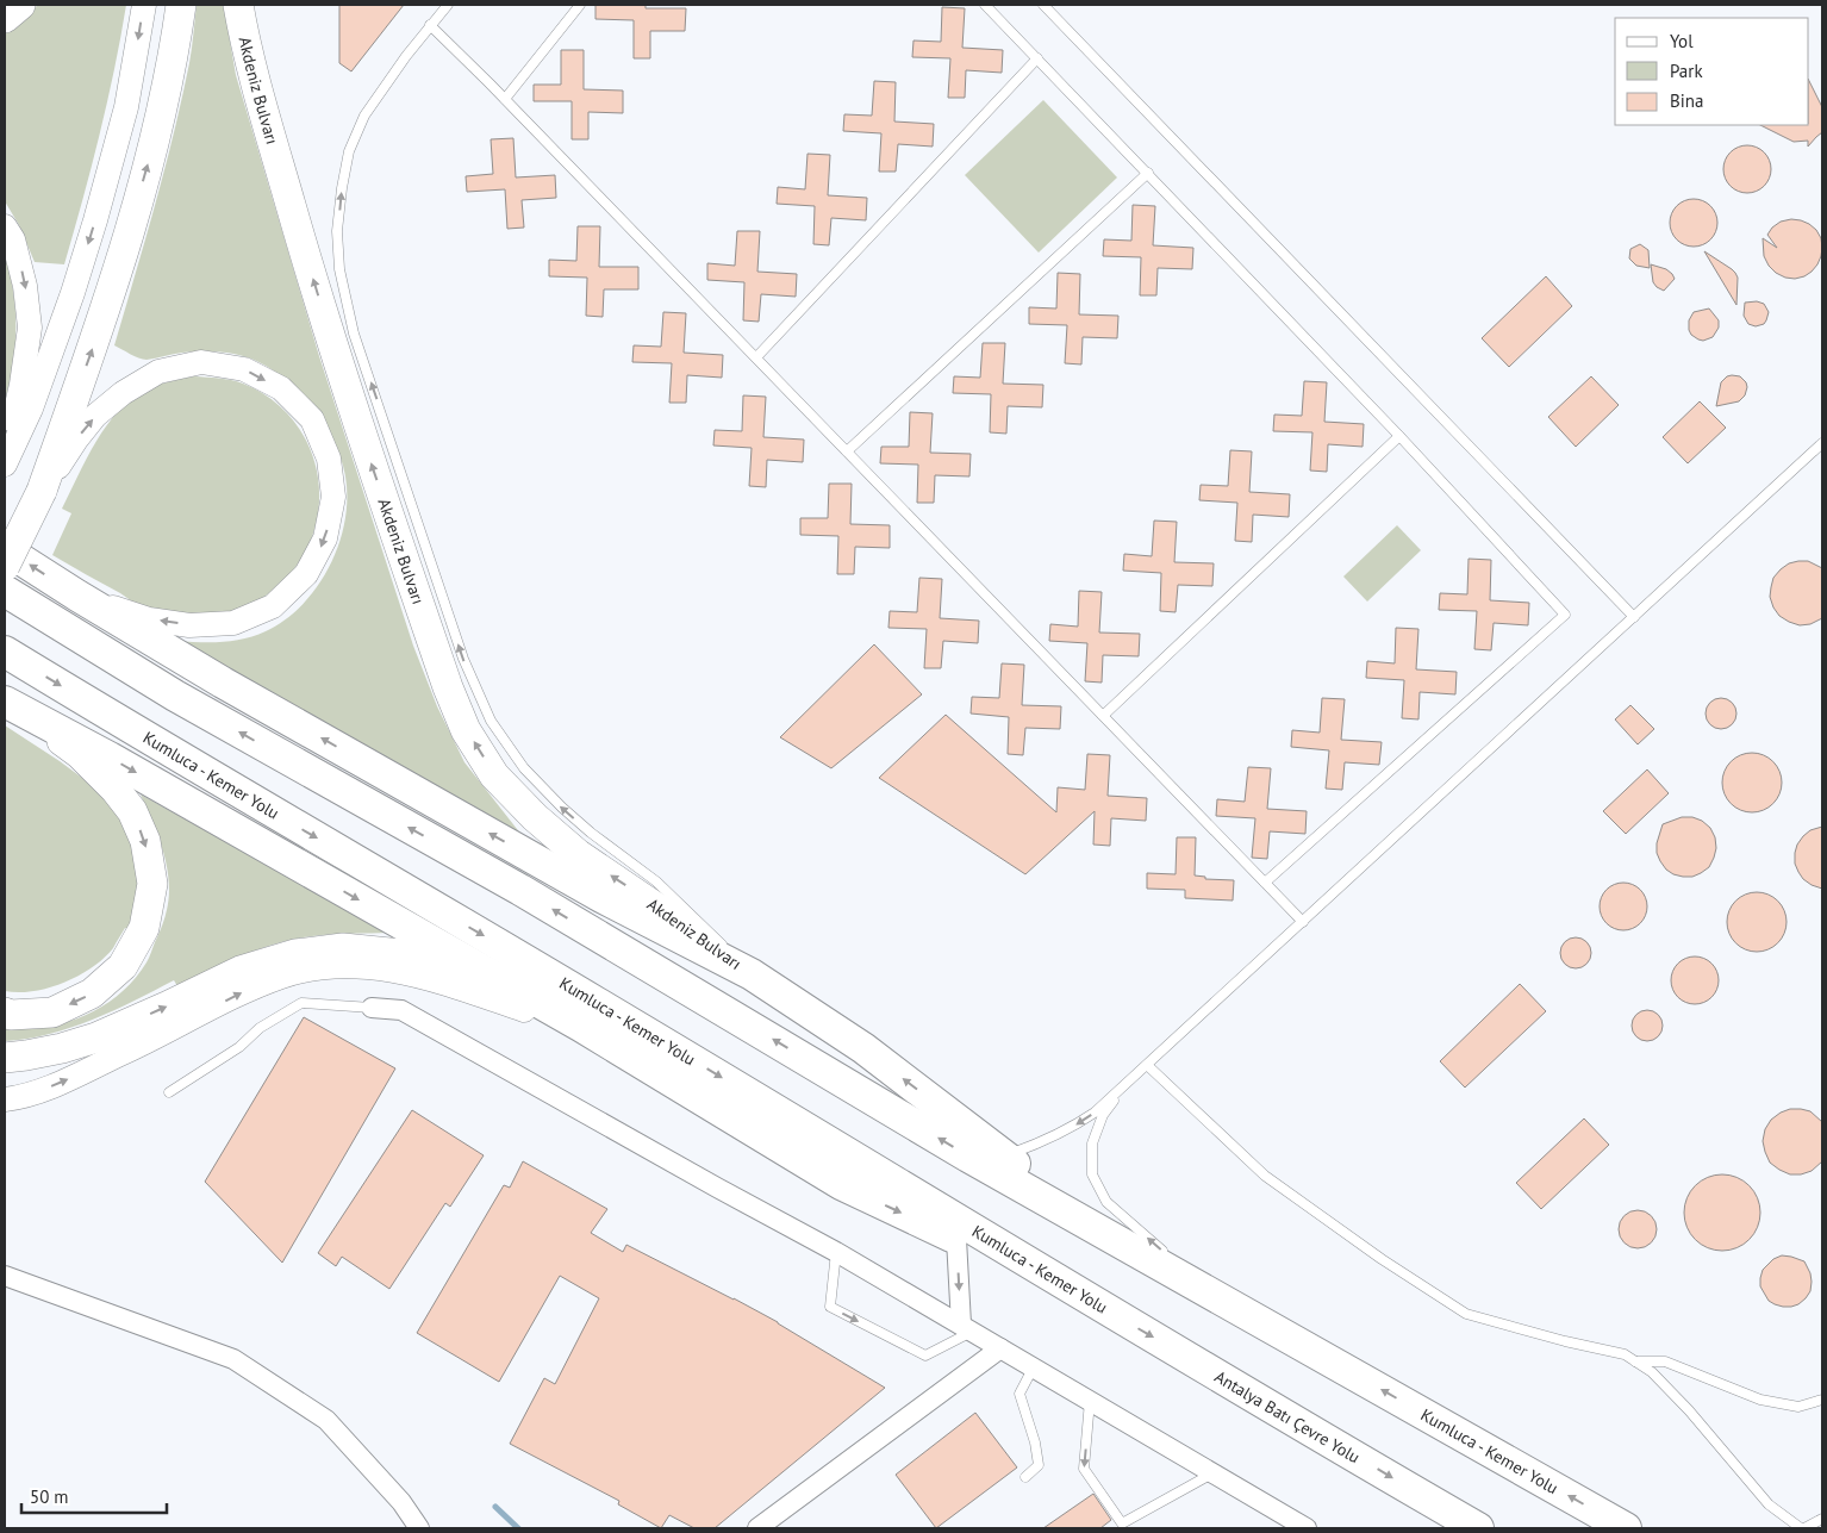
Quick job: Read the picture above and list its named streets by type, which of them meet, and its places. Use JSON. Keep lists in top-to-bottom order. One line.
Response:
{"streets":{"highway":["Kumluca - Kemer Yolu","Antalya Batı Çevre Yolu"],"main road":["Akdeniz Bulvarı"]},"crossings":[["Akdeniz Bulvarı","Kumluca - Kemer Yolu"],["Kumluca - Kemer Yolu","Antalya Batı Çevre Yolu"]],"one_way":["Akdeniz Bulvarı","Antalya Batı Çevre Yolu"],"legend":["Yol","Park","Bina"],"scale_bar":"50 m"}
